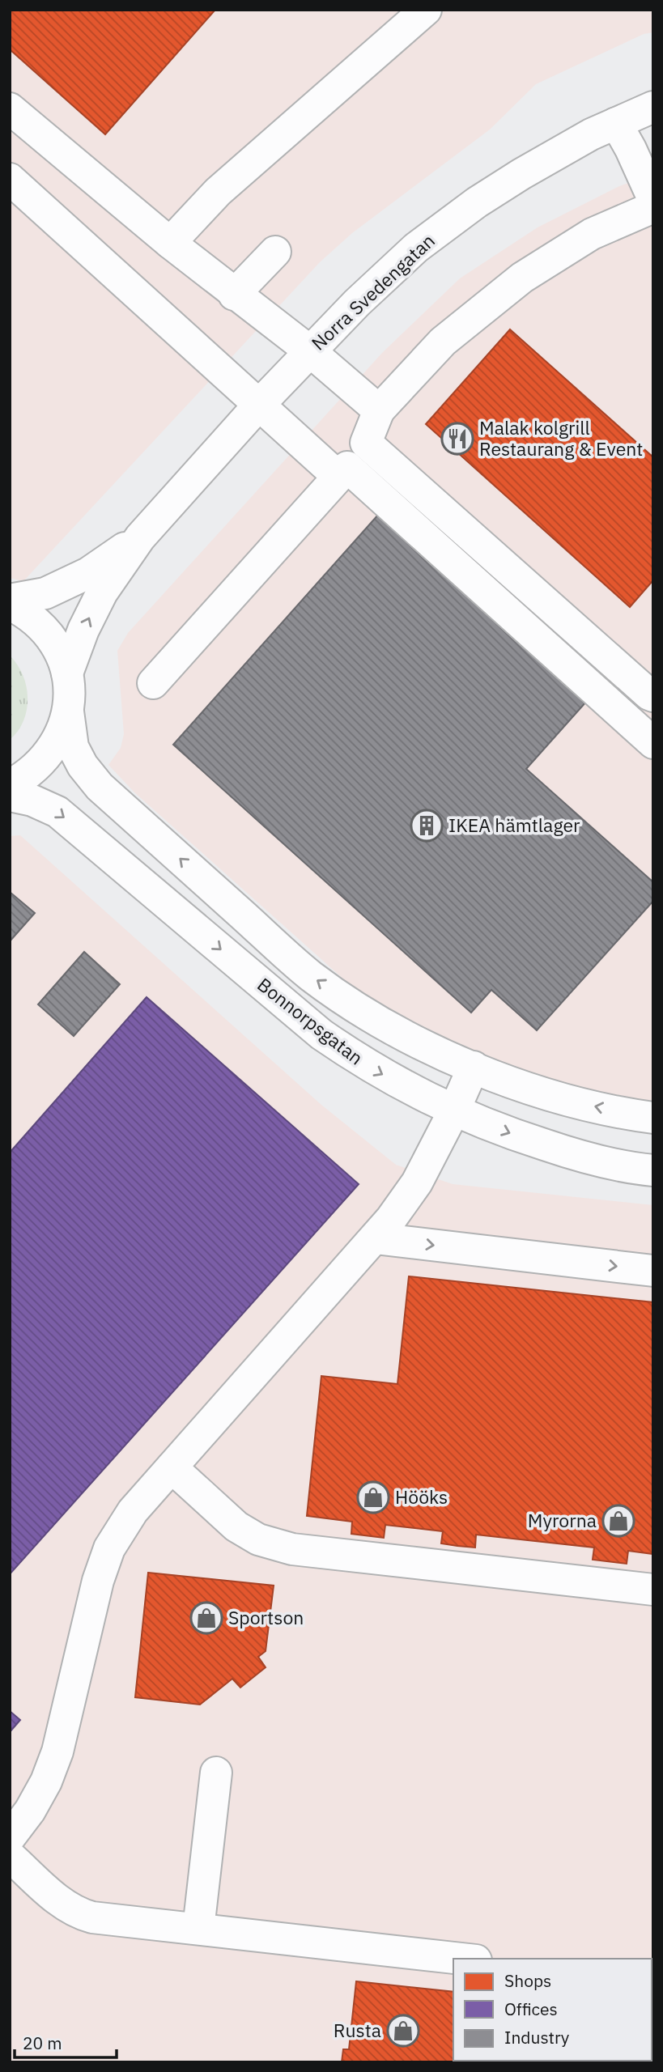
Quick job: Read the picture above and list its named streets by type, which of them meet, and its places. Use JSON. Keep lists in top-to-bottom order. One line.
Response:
{"streets":{"street":["Norra Svedengatan","Bonnorpsgatan"]},"places":{"restaurant":["Malak kolgrill Restaurang & Event"],"building":["IKEA hämtlager"],"shop":["Hööks","Myrorna","Sportson","Rusta"]},"legend":["Shops","Offices","Industry"],"scale_bar":"20 m"}
